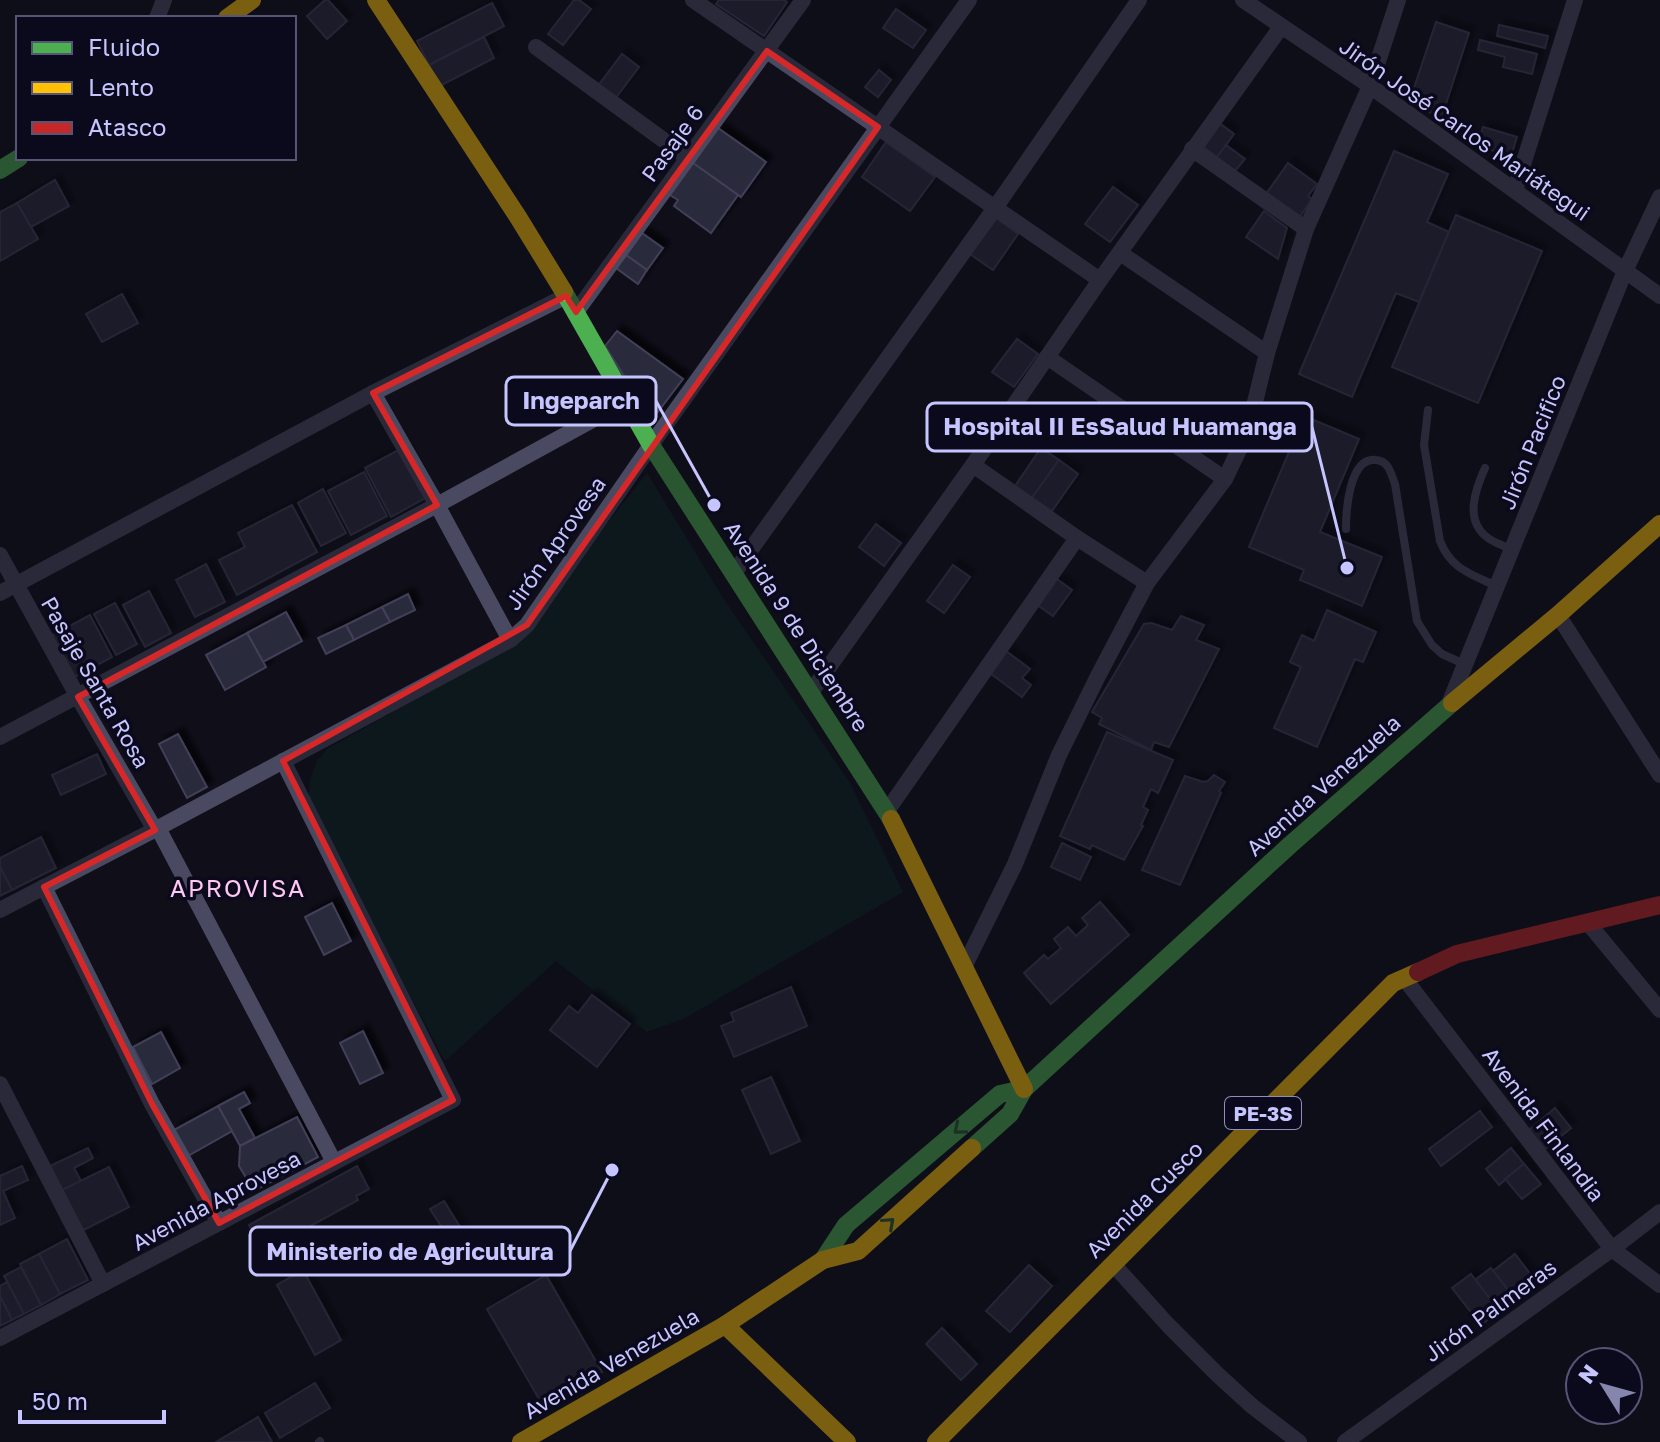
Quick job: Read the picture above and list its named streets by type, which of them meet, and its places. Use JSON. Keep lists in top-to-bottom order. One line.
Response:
{"streets":{"main road":["Avenida 9 de Diciembre","Avenida Venezuela","PE-3S","Avenida Cusco"],"street":["Jirón José Carlos Mariátegui","Pasaje 6","Jirón Pacifico","Jirón Aprovesa","Pasaje Santa Rosa","Avenida Finlandia","Avenida Aprovesa","Jirón Palmeras"]},"crossings":[["Jirón José Carlos Mariátegui","Jirón Pacifico"],["Pasaje 6","Avenida 9 de Diciembre"],["Jirón Pacifico","Avenida Venezuela"],["Jirón Aprovesa","Avenida 9 de Diciembre"],["Jirón Aprovesa","Pasaje Santa Rosa"],["Jirón Aprovesa","Avenida Aprovesa"],["Avenida 9 de Diciembre","Avenida Venezuela"],["Pasaje Santa Rosa","Avenida Aprovesa"],["Avenida Finlandia","Avenida Cusco"],["Avenida Finlandia","Jirón Palmeras"]],"districts":["APROVISA"],"places":["Ingeparch","Hospital II EsSalud Huamanga","Ministerio de Agricultura"],"legend":["Fluido","Lento","Atasco"],"scale_bar":"50 m","north":"top left"}
